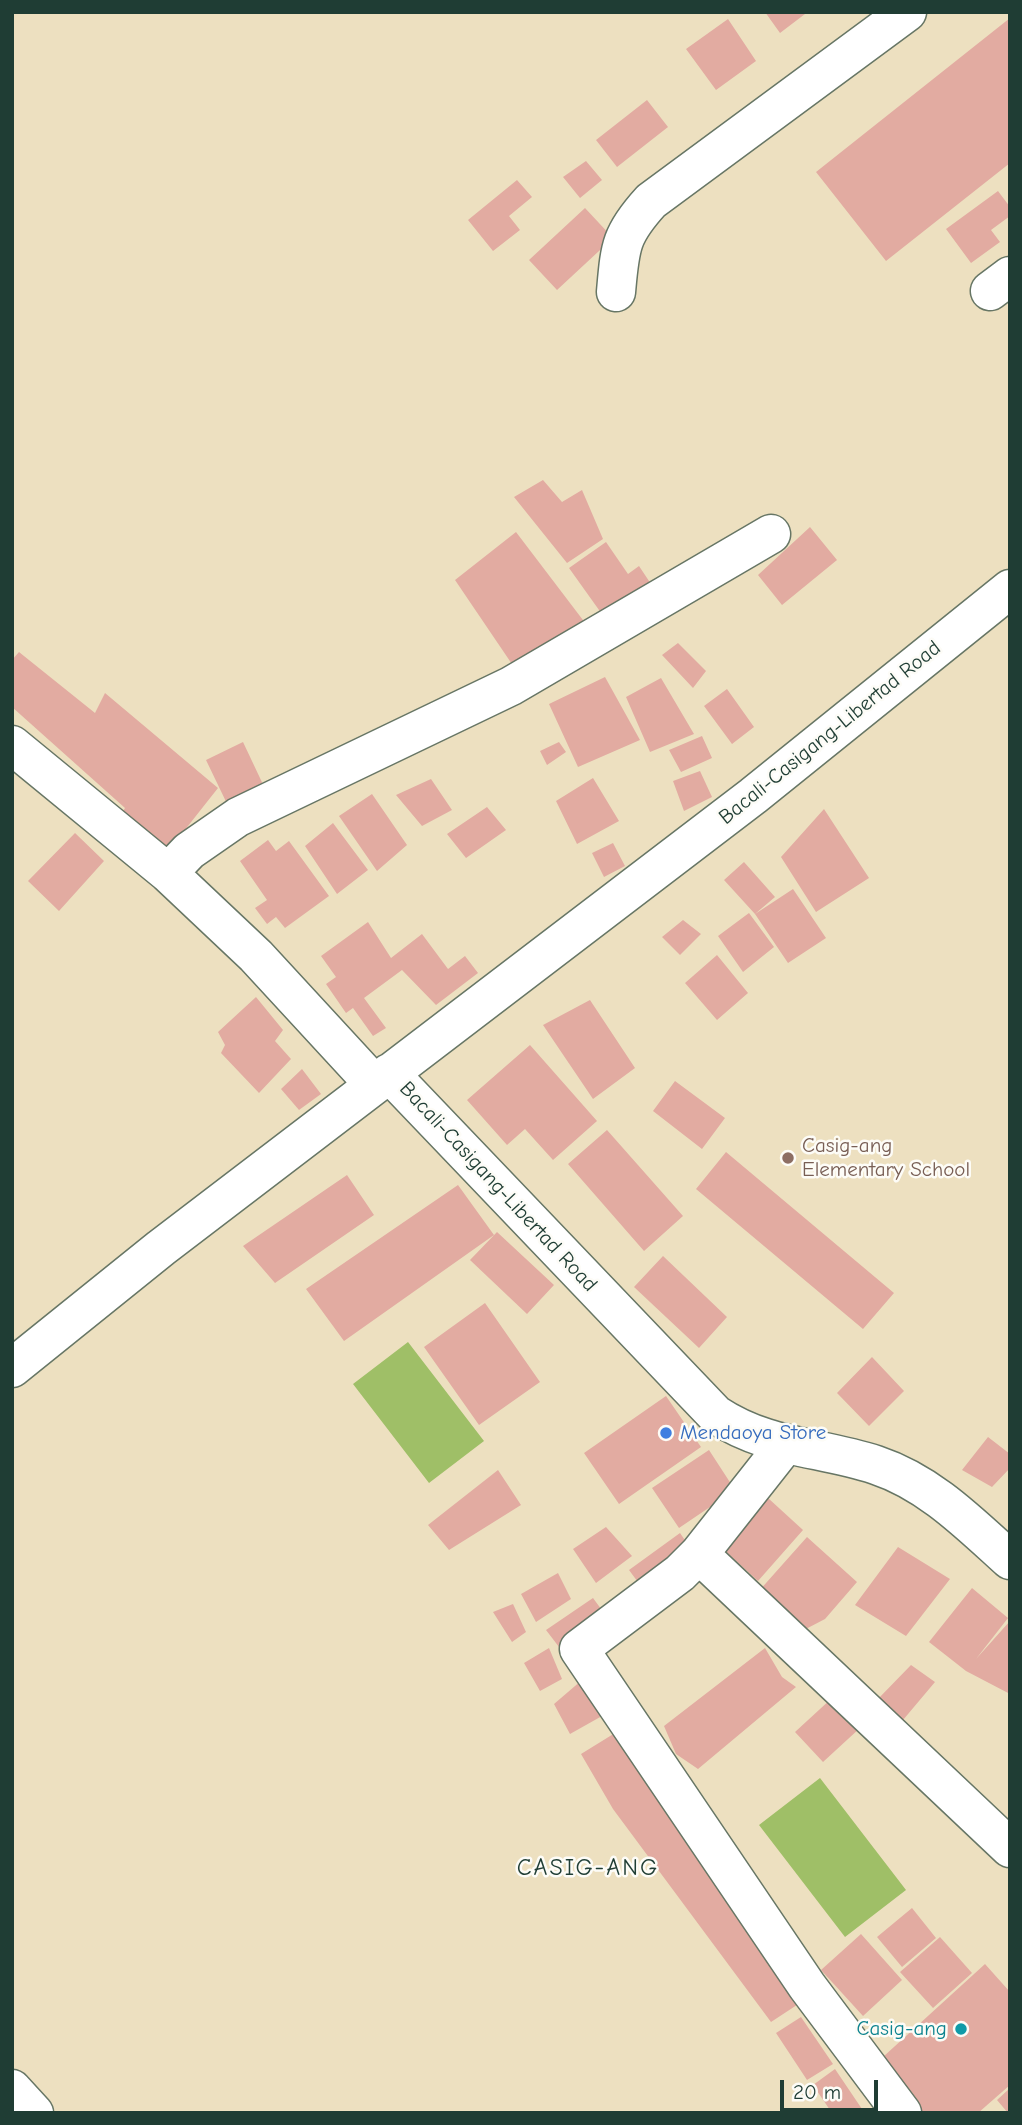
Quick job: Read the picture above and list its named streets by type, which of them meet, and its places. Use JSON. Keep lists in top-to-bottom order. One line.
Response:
{"streets":{"street":["Bacali-Casigang-Libertad Road"]},"districts":["CASIG-ANG"],"places":["Casig-ang Elementary School","Mendaoya Store","Casig-ang"],"scale_bar":"20 m"}
